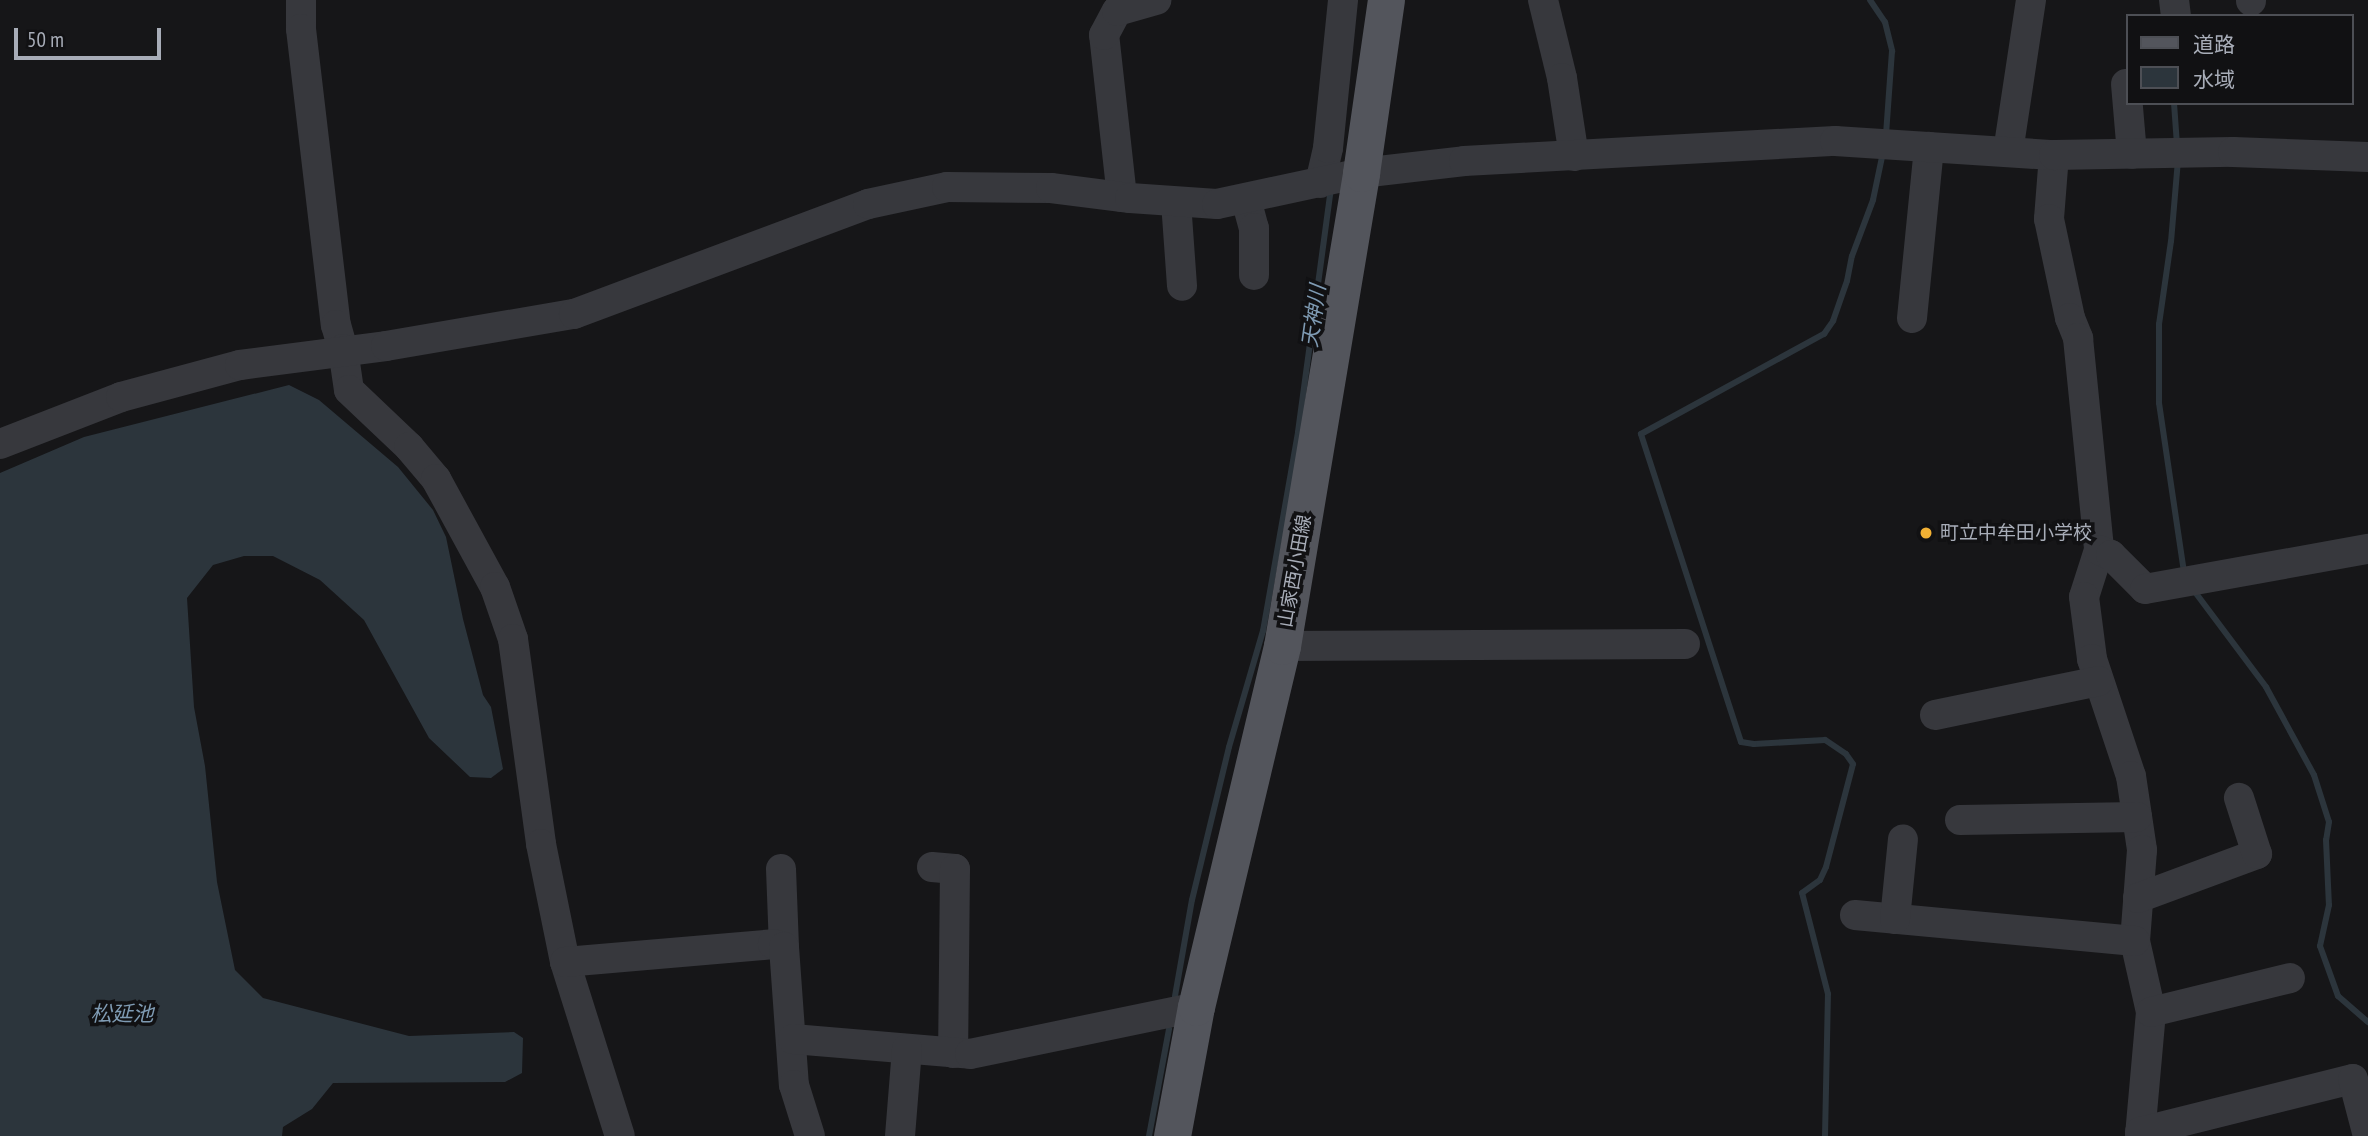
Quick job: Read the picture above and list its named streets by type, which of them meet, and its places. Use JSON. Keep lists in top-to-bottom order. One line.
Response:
{"streets":{"main road":["山家西小田線"]},"water":["天神川","松延池"],"places":["町立中牟田小学校"],"legend":["道路","水域"],"scale_bar":"50 m"}
